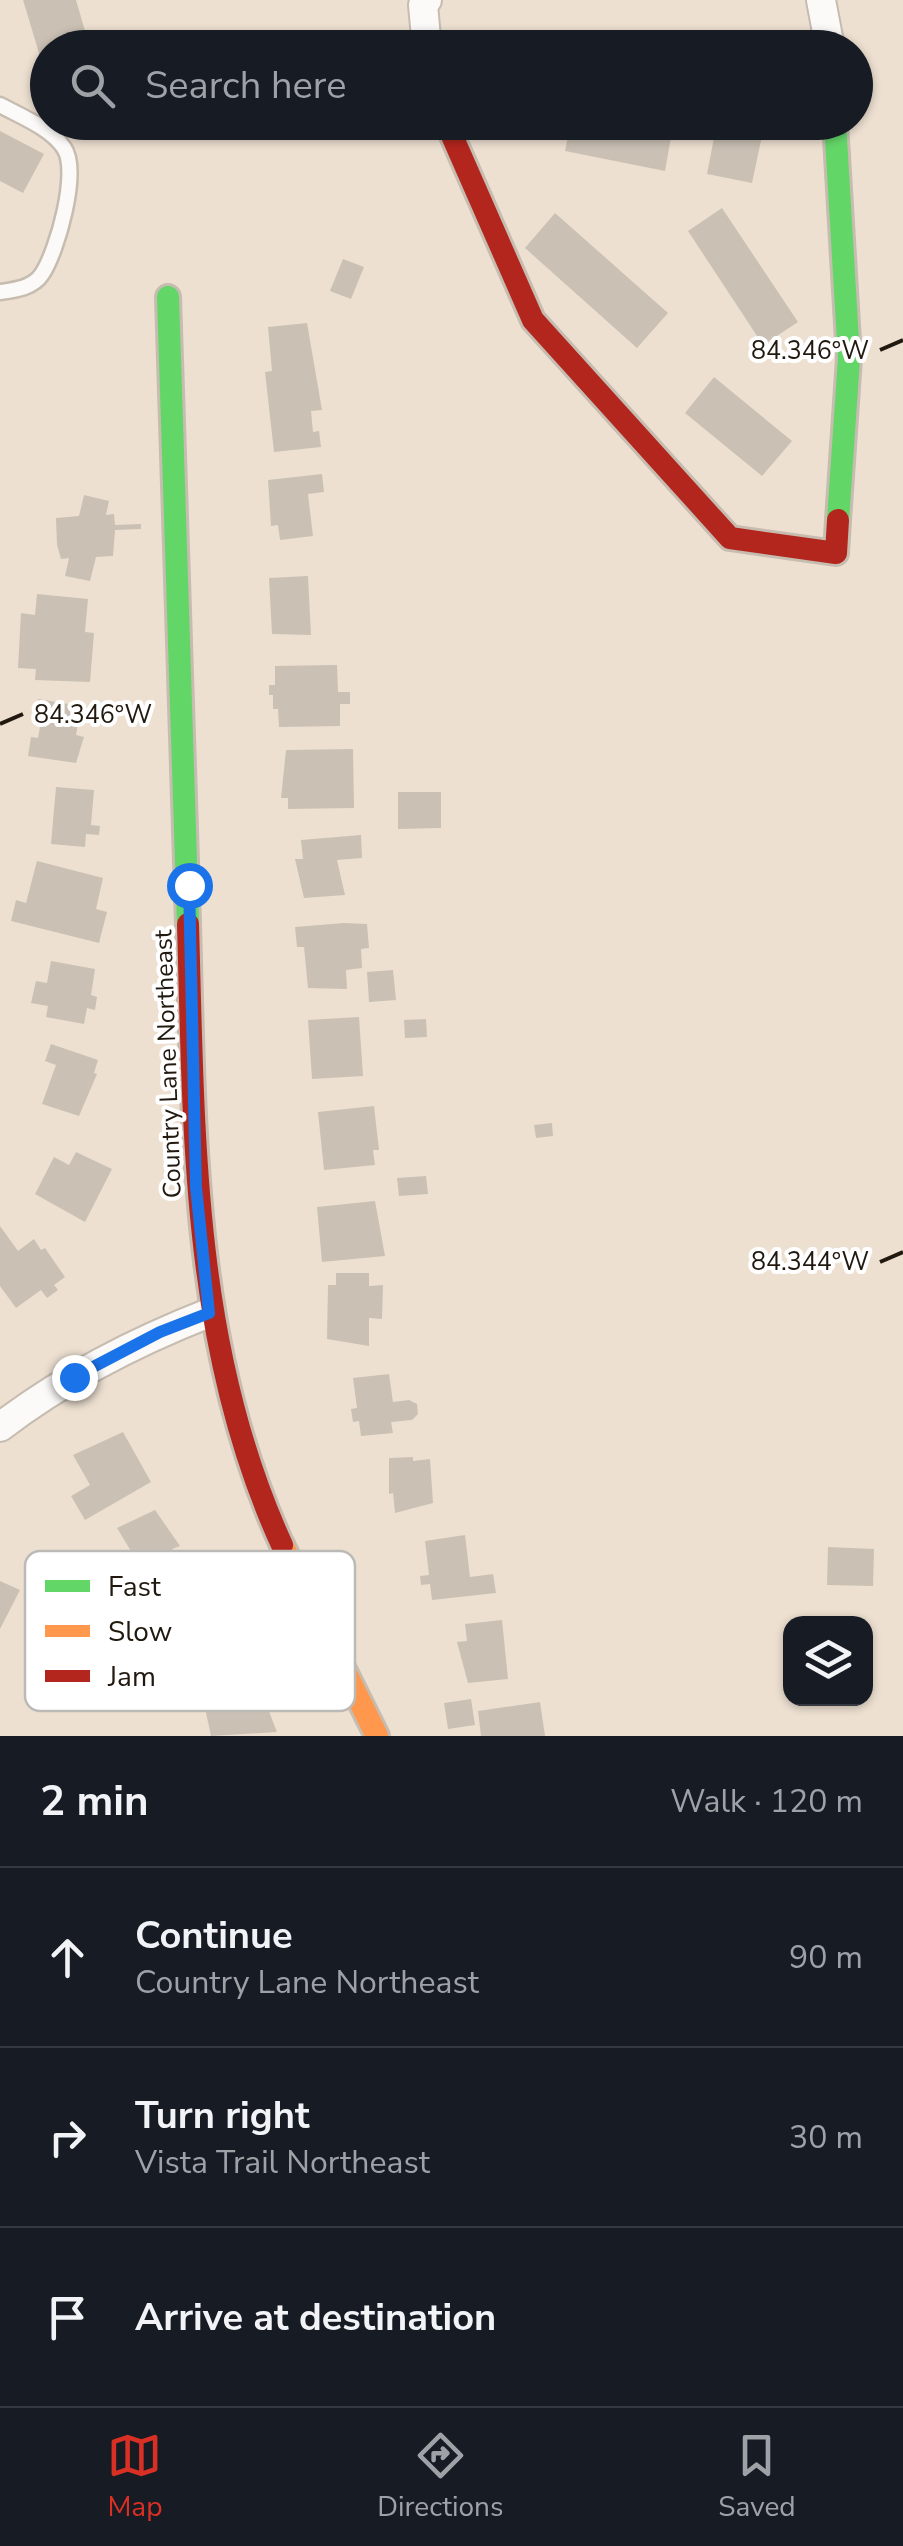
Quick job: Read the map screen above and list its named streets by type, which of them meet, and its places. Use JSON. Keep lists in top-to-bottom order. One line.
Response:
{"streets":{"street":["Country Lane Northeast"]},"legend":["Fast","Slow","Jam"],"page":{"search":"Search here","heading":["2 min","Walk · 120 m"],"list":[["Continue","Country Lane Northeast","90 m"],["Turn right","Vista Trail Northeast","30 m"],"Arrive at destination"],"nav":["Map","Directions","Saved"]},"coordinates":["84.346°W","84.344°W"]}
